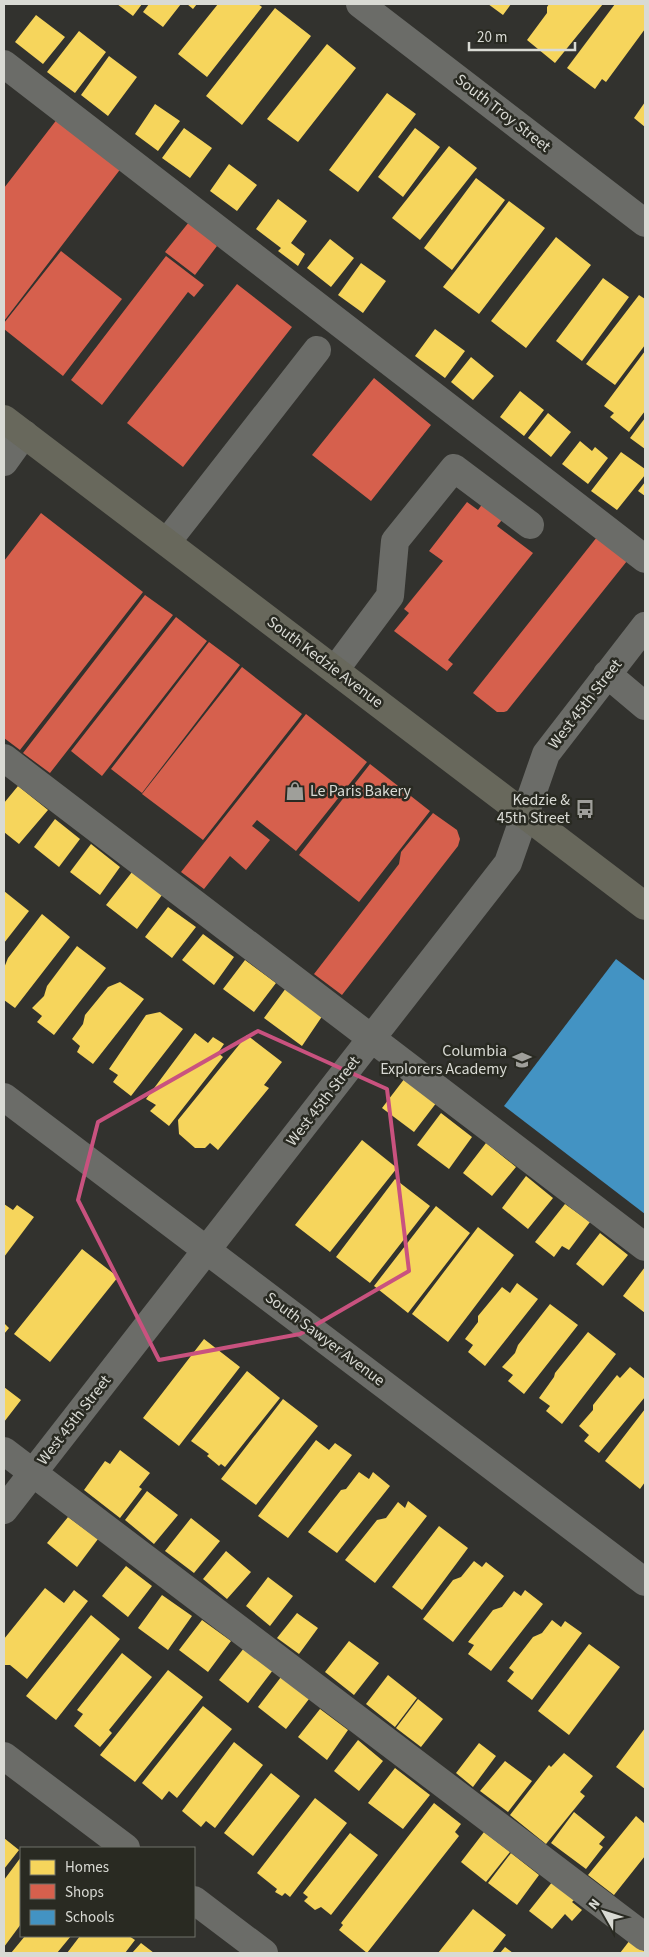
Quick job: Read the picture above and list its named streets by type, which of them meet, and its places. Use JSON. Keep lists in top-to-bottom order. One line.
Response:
{"streets":{"main road":["South Kedzie Avenue"],"street":["South Troy Street","West 45th Street","South Sawyer Avenue"]},"crossings":[["South Kedzie Avenue","West 45th Street"],["West 45th Street","South Sawyer Avenue"]],"places":{"shop":["Le Paris Bakery"],"bus stop":["Kedzie & 45th Street"],"school or university":["Columbia Explorers Academy"]},"legend":["Homes","Shops","Schools"],"scale_bar":"20 m","north":"top left"}
